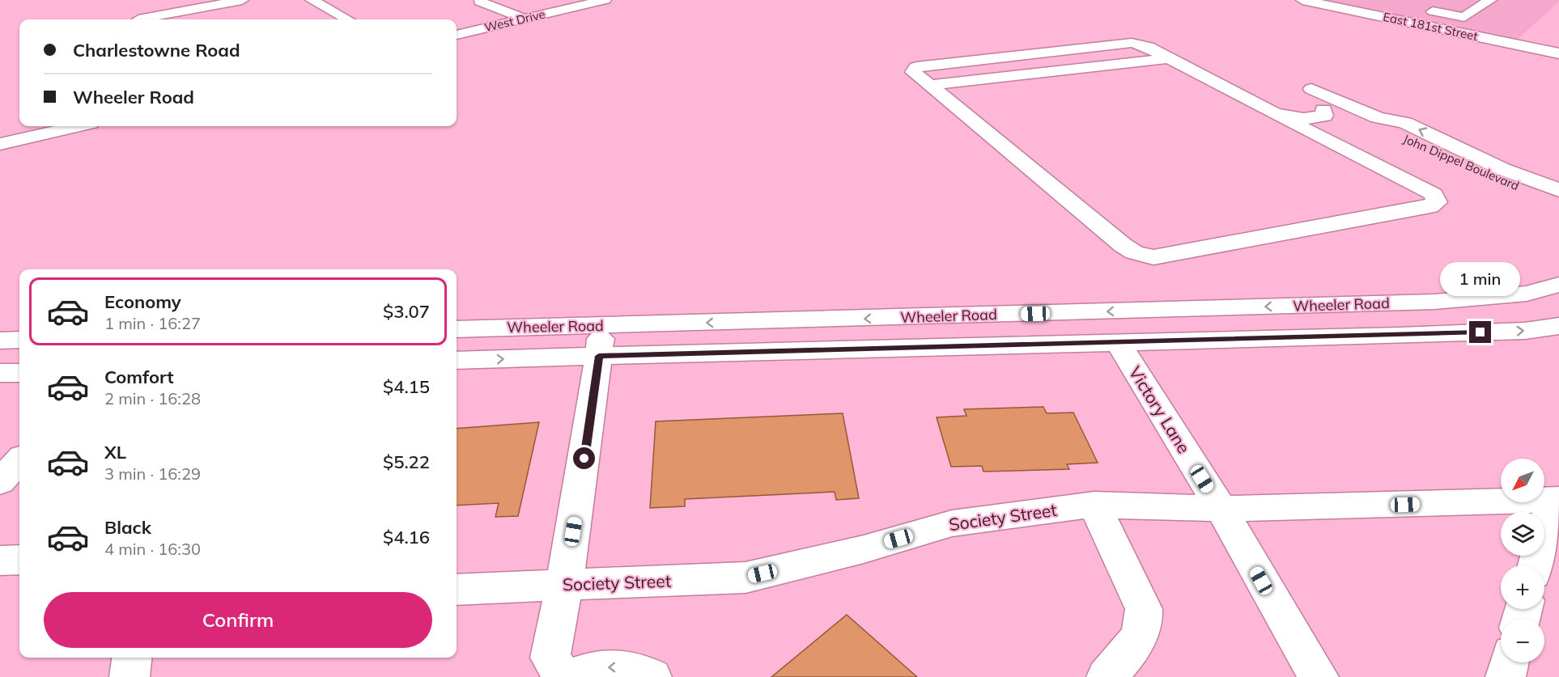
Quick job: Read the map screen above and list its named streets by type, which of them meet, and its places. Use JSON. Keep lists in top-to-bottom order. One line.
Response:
{"streets":{"street":["West Drive","East 181st Street","John Dippel Boulevard","Wheeler Road","Victory Lane","Society Street"]},"crossings":[["Wheeler Road","Victory Lane"],["Victory Lane","Society Street"]],"north":"bottom left","page":{"banner":["Charlestowne Road","Wheeler Road"],"bubble":"1 min","list":[{"name":"Economy","note":"1 min · 16:27","value":"$3.07"},{"name":"Comfort","note":"2 min · 16:28","value":"$4.15"},{"name":"XL","note":"3 min · 16:29","value":"$5.22"},{"name":"Black","note":"4 min · 16:30","value":"$4.16"}],"map_buttons":["+","−"],"buttons":"Confirm"}}
